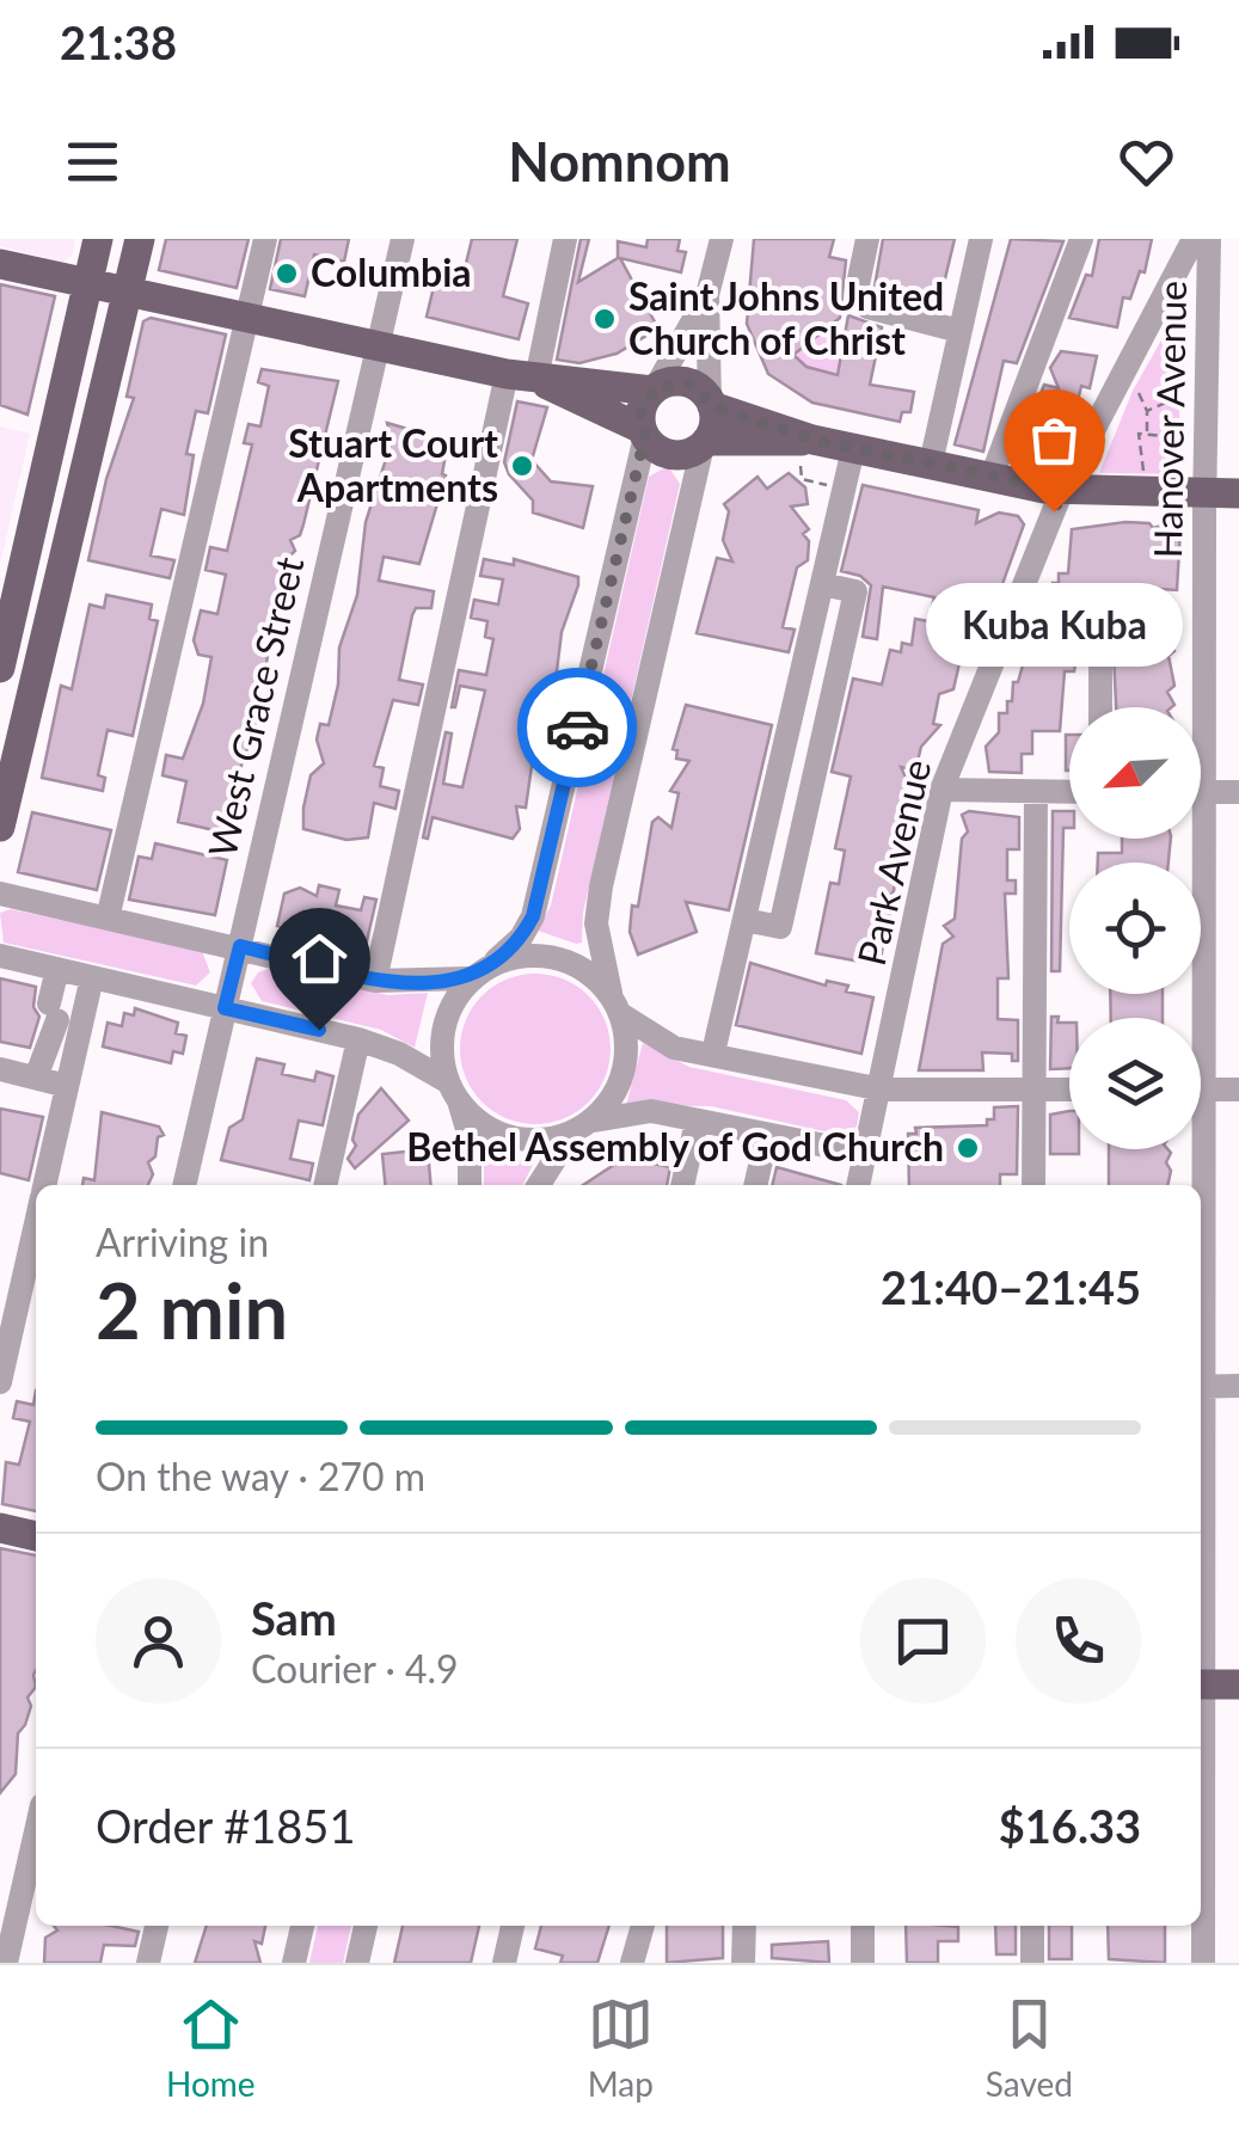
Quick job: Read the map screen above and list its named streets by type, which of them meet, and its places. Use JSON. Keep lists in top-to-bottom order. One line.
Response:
{"streets":{"street":["Hanover Avenue","West Grace Street","Park Avenue"]},"places":["Columbia","Saint Johns United Church of Christ","Stuart Court Apartments","Kuba Kuba","Bethel Assembly of God Church"],"north":"bottom left","page":{"status":"21:38","header":"Nomnom","bubble":"Kuba Kuba","heading":["2 min","Arriving in","21:40–21:45"],"panel":["Sam","Courier · 4.9","Order #1851","$16.33"],"bar":"On the way · 270 m","tabs":["Home","Map","Saved"]}}
